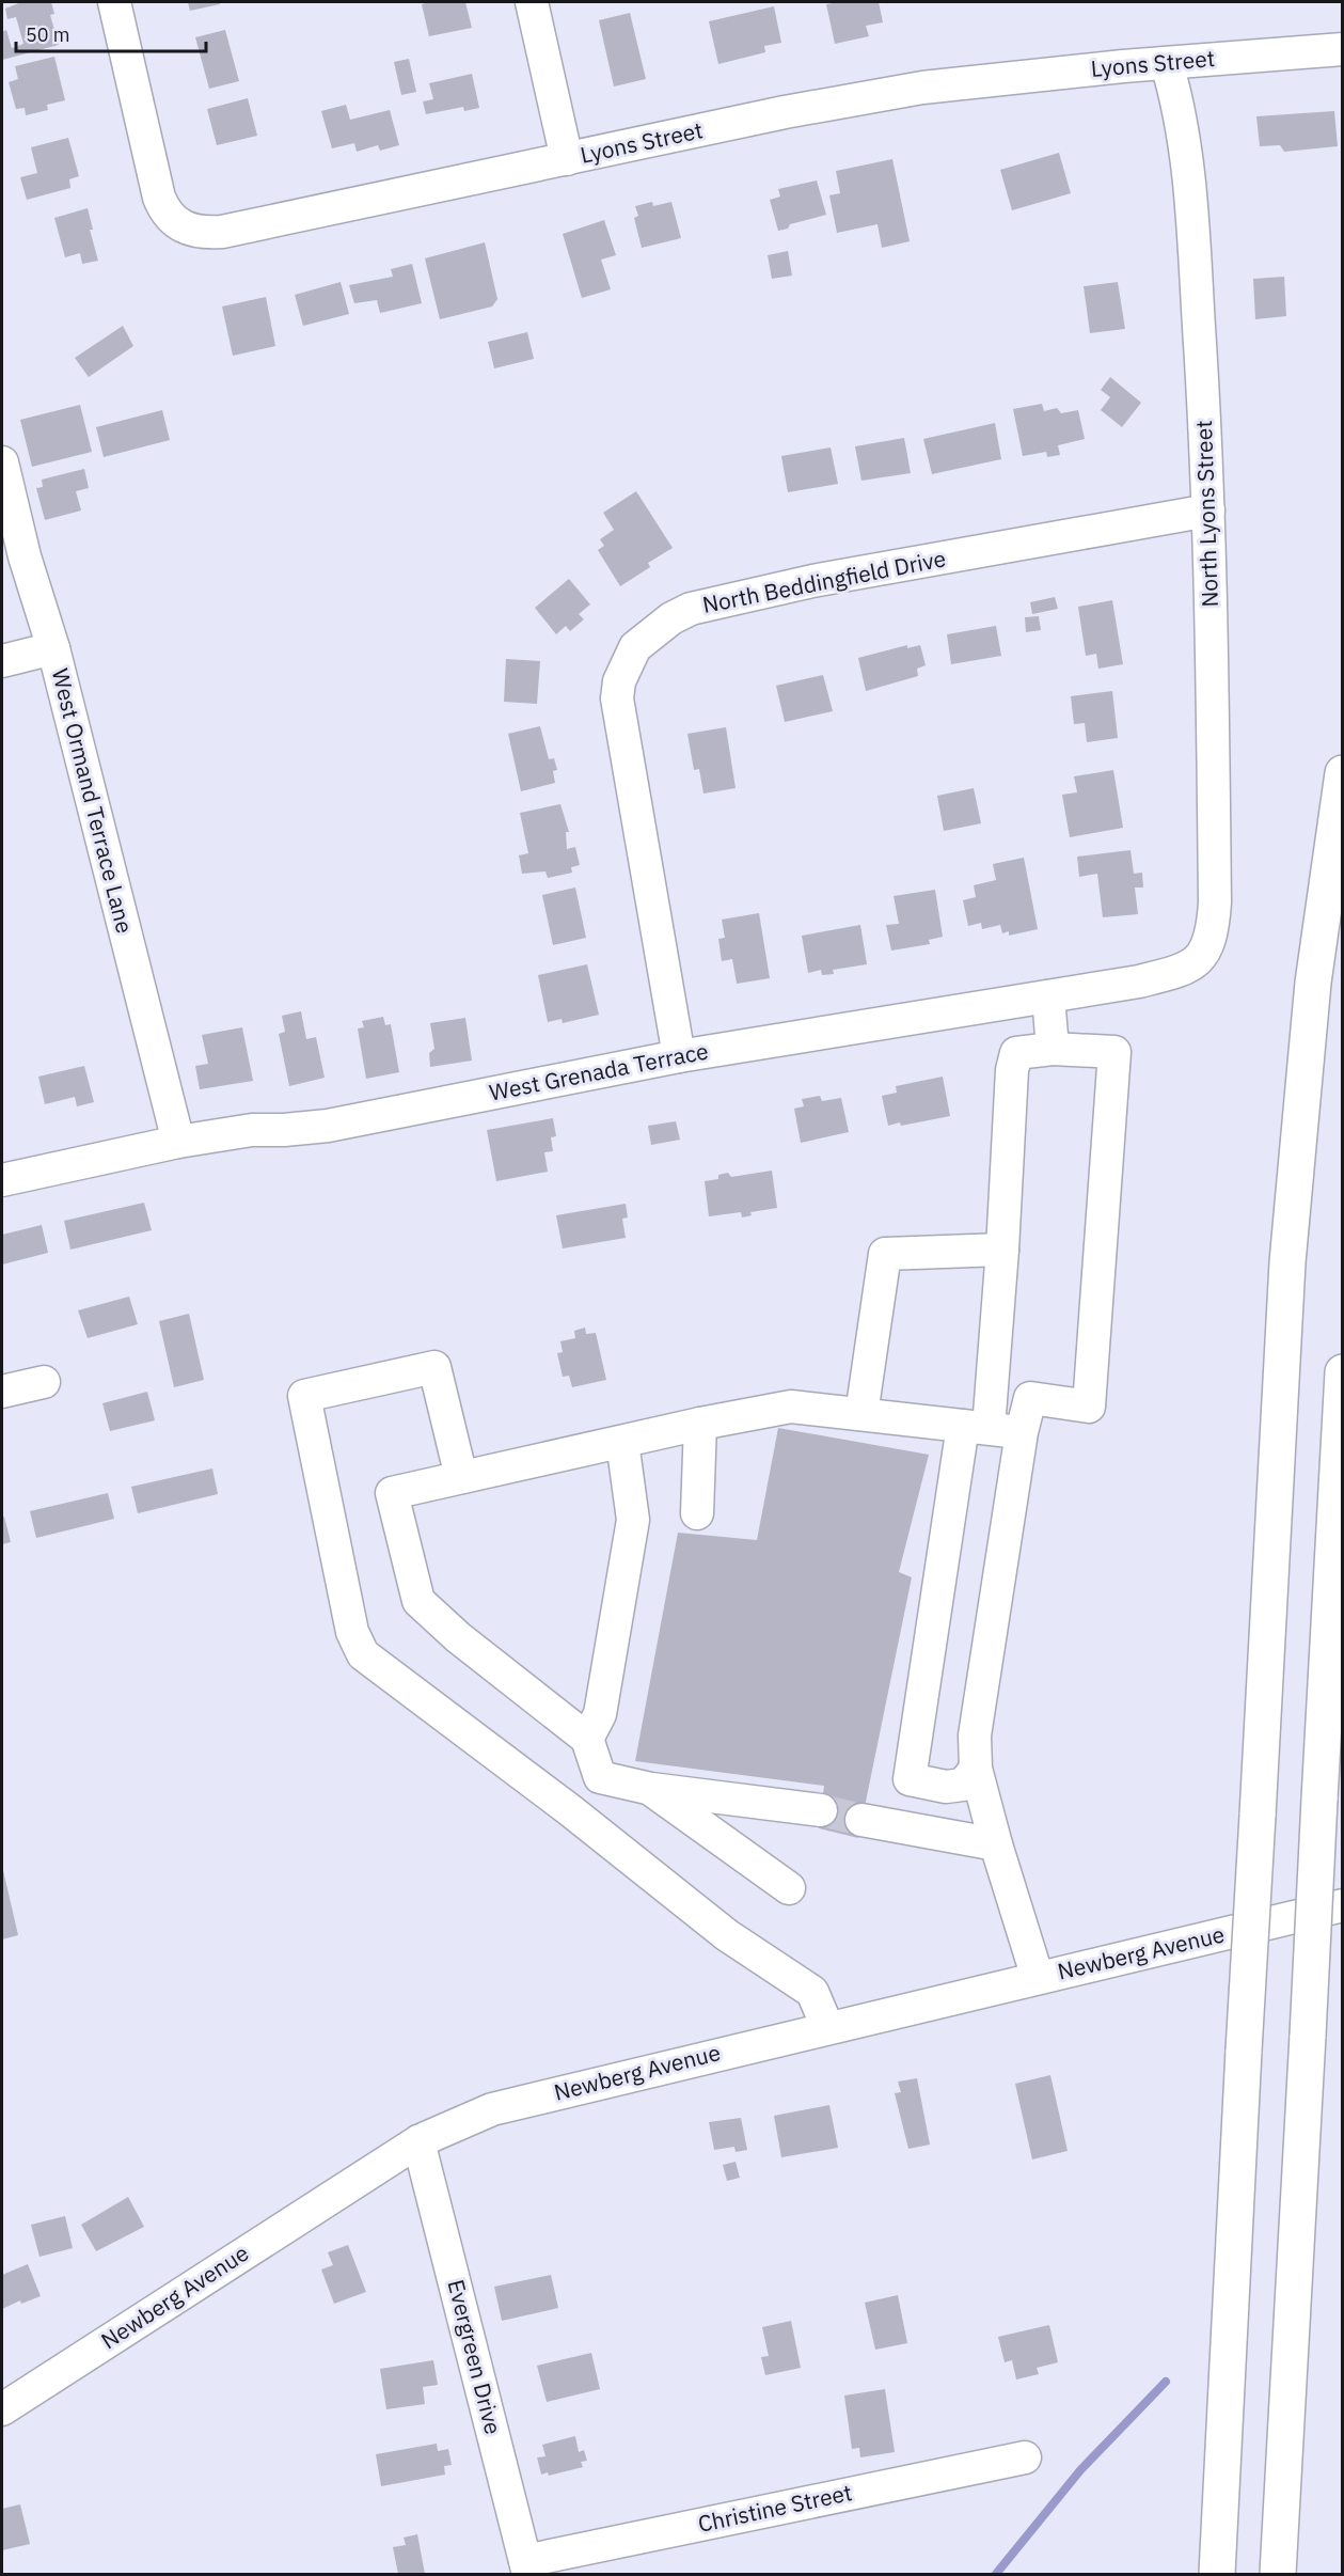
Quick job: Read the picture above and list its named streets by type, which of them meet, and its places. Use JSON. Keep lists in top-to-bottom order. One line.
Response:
{"streets":{"street":["Lyons Street","North Lyons Street","North Beddingfield Drive","West Ormand Terrace Lane","West Grenada Terrace","Newberg Avenue","Evergreen Drive","Christine Street"]},"crossings":[["Lyons Street","North Lyons Street"],["North Lyons Street","North Beddingfield Drive"],["North Lyons Street","West Grenada Terrace"],["North Beddingfield Drive","West Grenada Terrace"],["West Ormand Terrace Lane","West Grenada Terrace"],["Newberg Avenue","Evergreen Drive"],["Evergreen Drive","Christine Street"]],"scale_bar":"50 m"}
